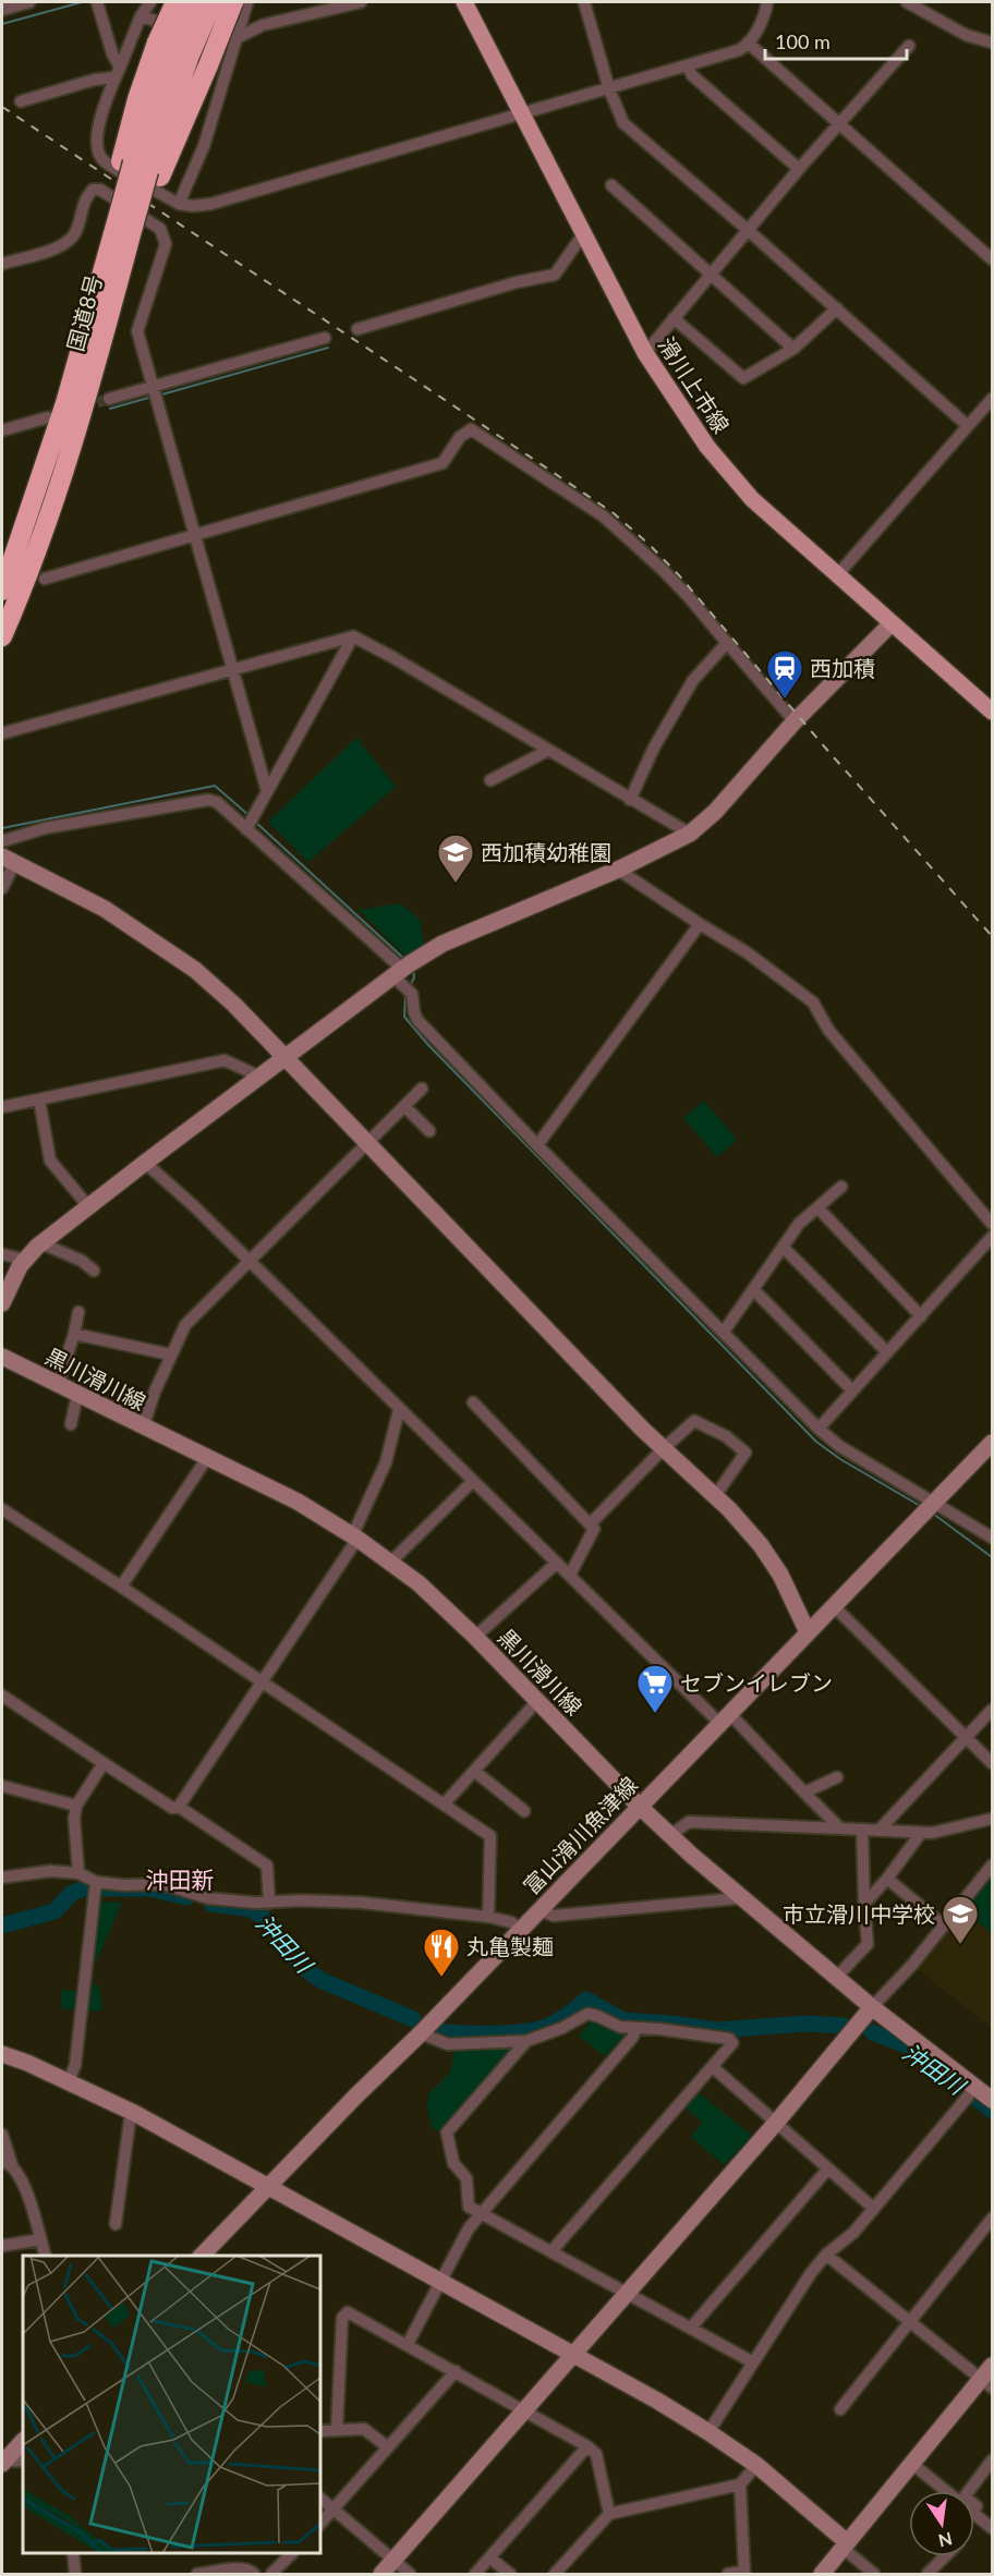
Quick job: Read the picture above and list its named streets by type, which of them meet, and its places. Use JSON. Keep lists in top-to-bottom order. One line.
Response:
{"streets":{"highway":["国道8号"],"main road":["滑川上市線"],"street":["黒川滑川線","富山滑川魚津線"]},"crossings":[["黒川滑川線","富山滑川魚津線"]],"districts":["沖田新"],"water":["沖田川"],"places":{"station":["西加積"],"school or university":["西加積幼稚園","市立滑川中学校"],"supermarket":["セブンイレブン"],"restaurant":["丸亀製麺"]},"scale_bar":"100 m","north":"bottom"}
